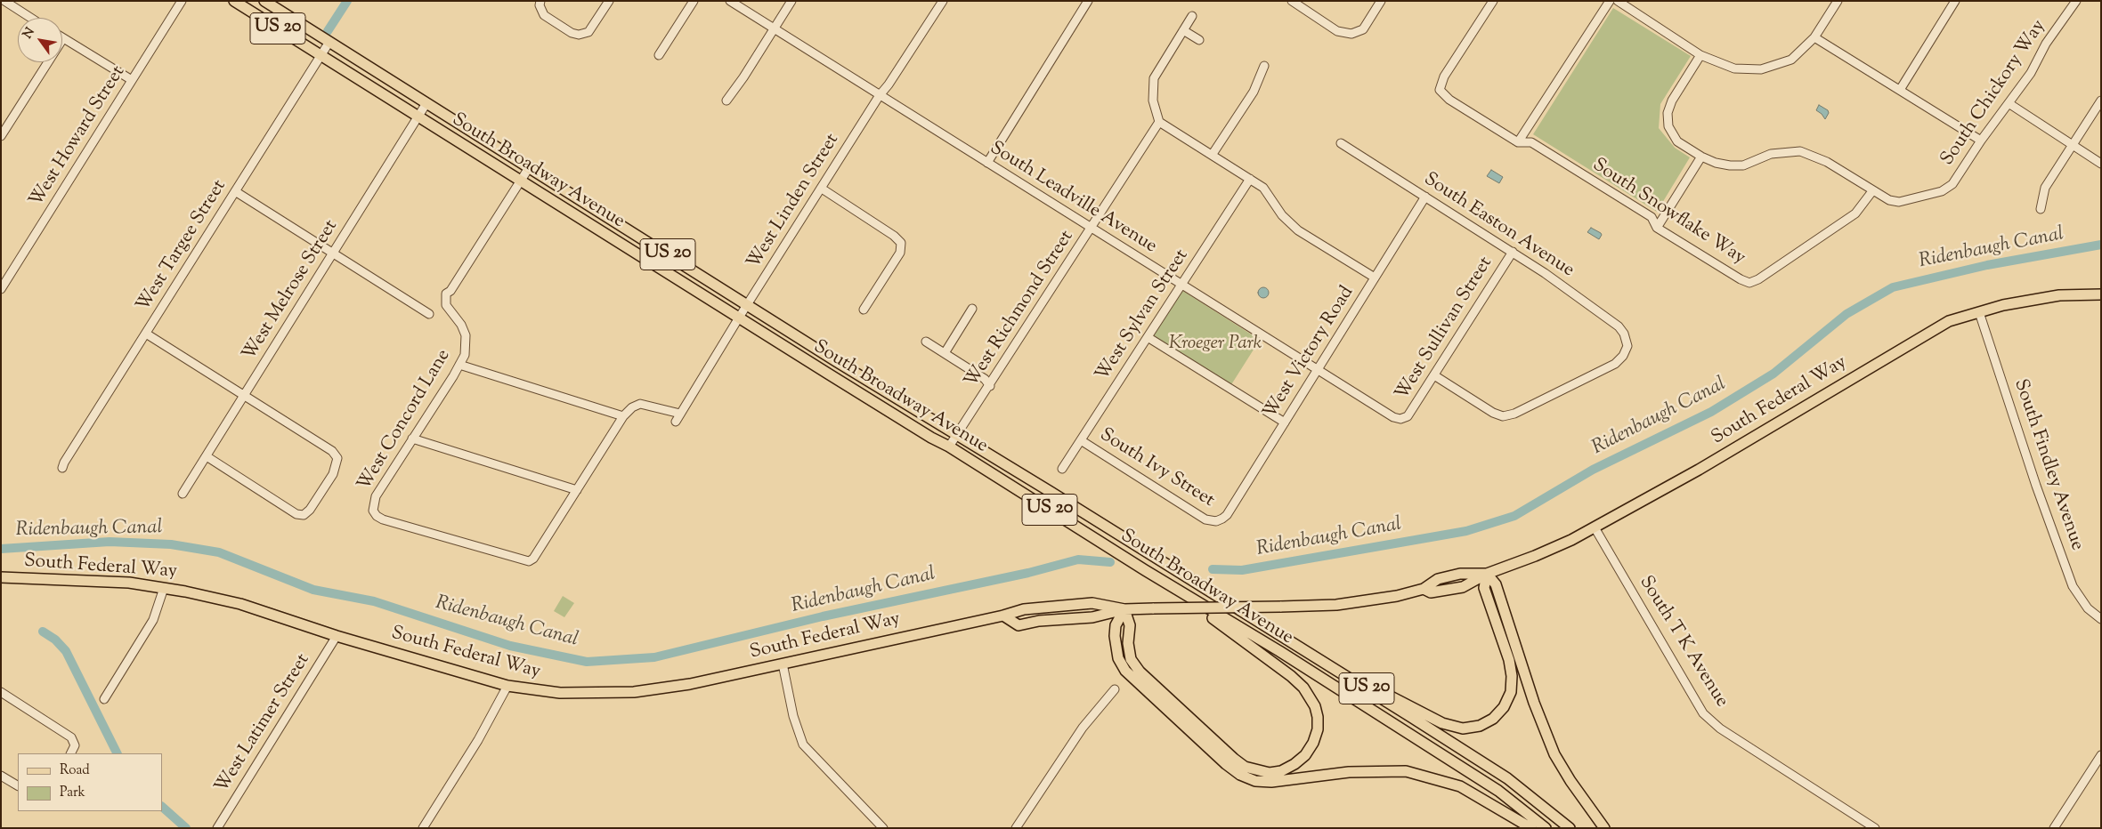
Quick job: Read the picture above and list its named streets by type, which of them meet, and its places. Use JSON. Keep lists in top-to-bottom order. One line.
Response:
{"streets":{"main road":["US 20","South Broadway Avenue","South Federal Way"],"street":["South Chickory Way","West Howard Street","South Leadville Avenue","West Linden Street","South Snowflake Way","South Easton Avenue","West Targee Street","West Melrose Street","West Richmond Street","West Sylvan Street","West Sullivan Street","West Victory Road","West Concord Lane","South Findley Avenue","South Ivy Street","South T K Avenue","West Latimer Street"]},"crossings":[["South Chickory Way","South Snowflake Way"],["South Broadway Avenue","West Linden Street"],["South Broadway Avenue","West Targee Street"],["South Broadway Avenue","West Melrose Street"],["South Broadway Avenue","West Richmond Street"],["South Broadway Avenue","West Concord Lane"],["South Leadville Avenue","West Linden Street"],["South Leadville Avenue","West Richmond Street"],["South Leadville Avenue","West Sylvan Street"],["South Leadville Avenue","West Sullivan Street"],["South Leadville Avenue","West Victory Road"],["South Easton Avenue","West Sullivan Street"],["South Easton Avenue","West Victory Road"],["West Sylvan Street","South Ivy Street"],["West Victory Road","South Ivy Street"],["South Federal Way","South Findley Avenue"],["South Federal Way","South T K Avenue"],["South Federal Way","West Latimer Street"]],"water":["Ridenbaugh Canal"],"parks":["Kroeger Park"],"legend":["Road","Park"],"north":"top left"}
